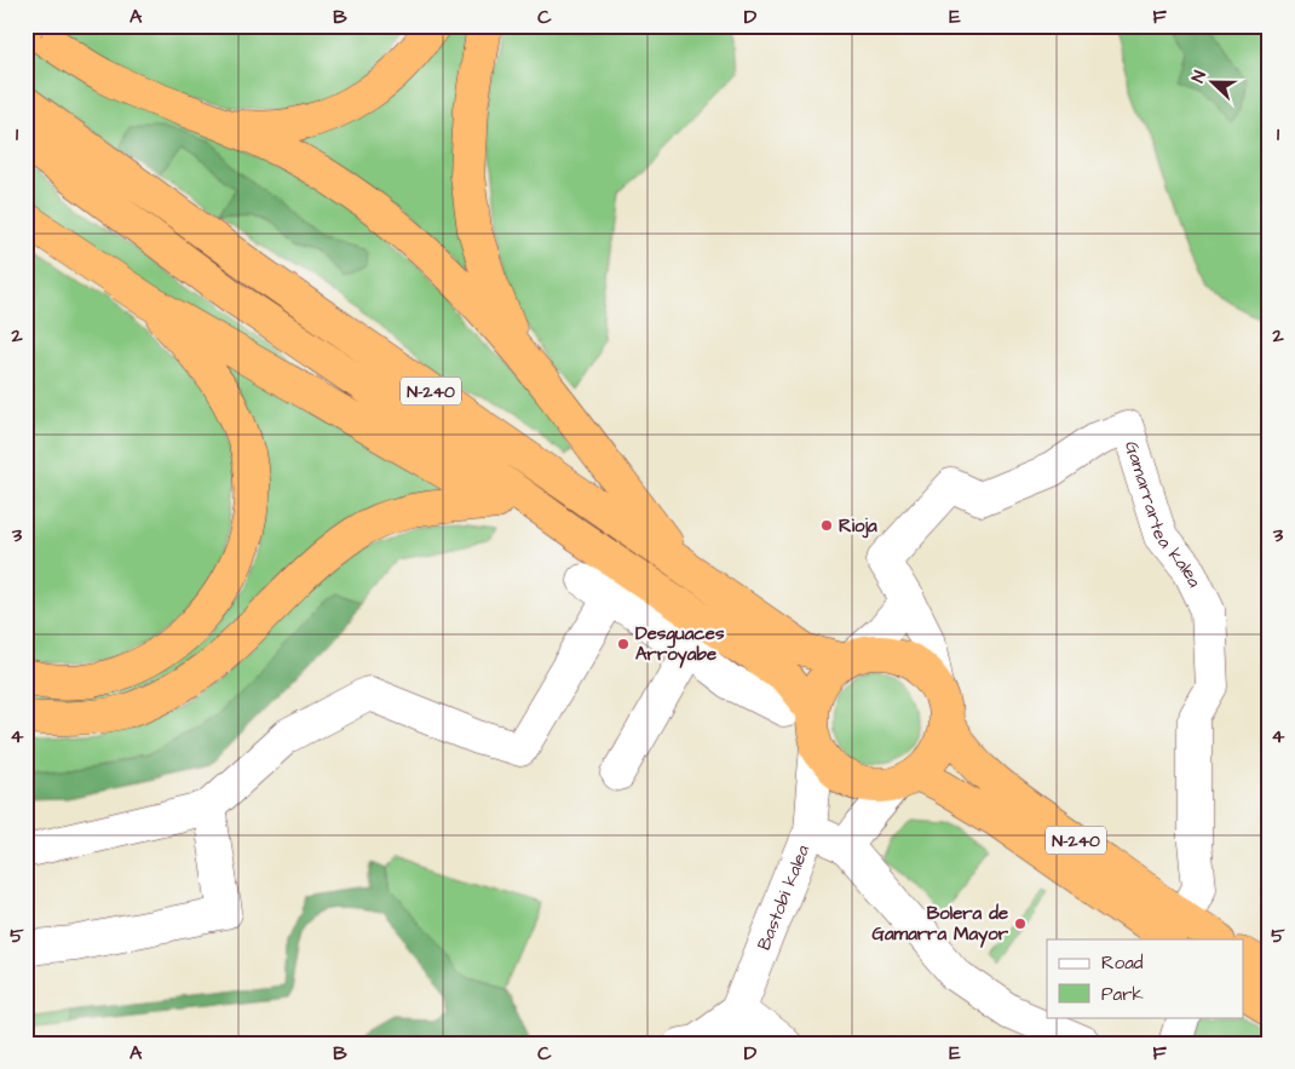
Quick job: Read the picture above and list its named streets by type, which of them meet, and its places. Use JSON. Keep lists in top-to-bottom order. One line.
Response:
{"streets":{"highway":["N-240"],"street":["Gamarrartea kalea","Bastobi kalea"]},"crossings":[["N-240","Gamarrartea kalea"],["N-240","Bastobi kalea"],["Gamarrartea kalea","Bastobi kalea"]],"places":["Rioja","Desguaces Arroyabe","Bolera de Gamarra Mayor"],"legend":["Road","Park"],"north":"left","grid":{"columns":["A","B","C","D","E","F"],"rows":["1","2","3","4","5"]}}
